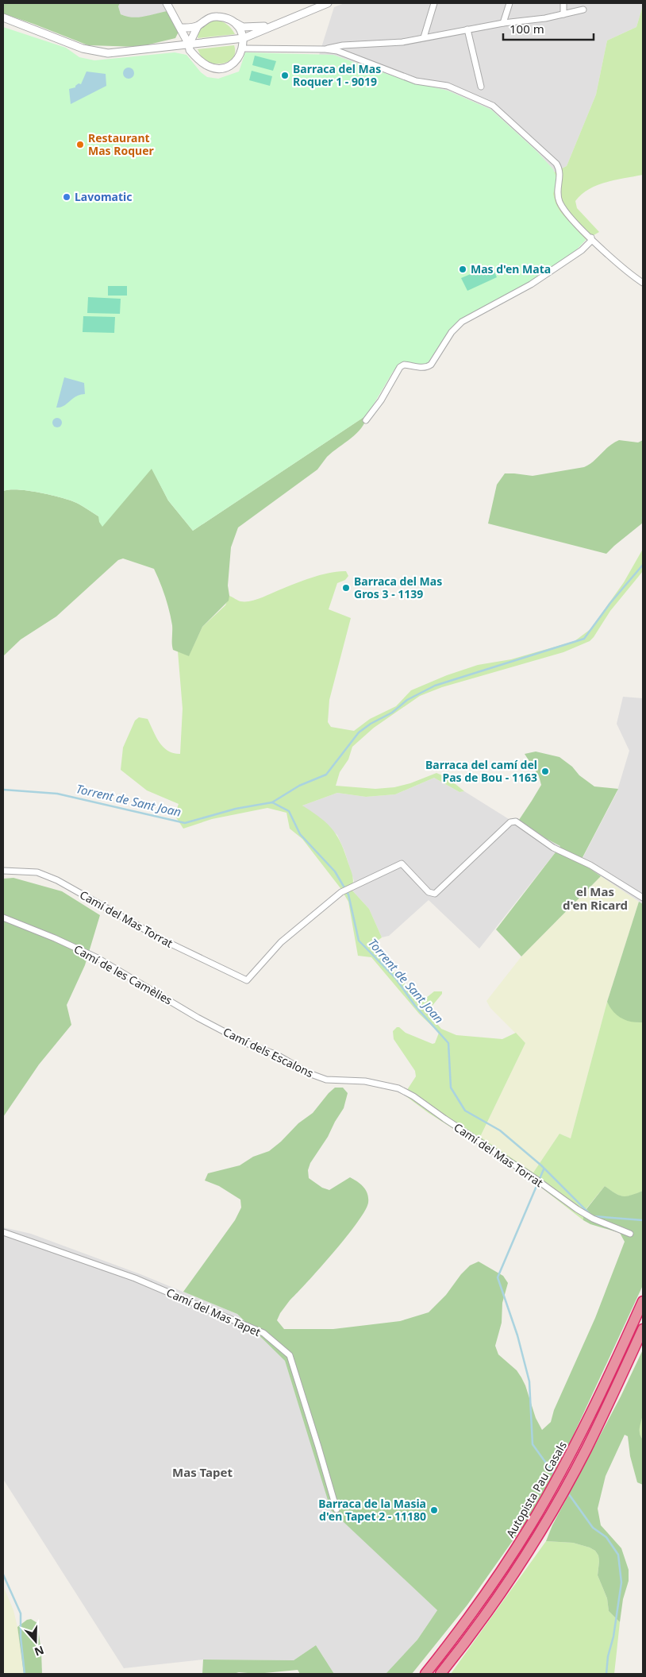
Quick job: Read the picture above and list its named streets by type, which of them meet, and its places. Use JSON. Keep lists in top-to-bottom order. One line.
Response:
{"streets":{"highway":["Autopista Pau Casals"],"street":["Camí del Mas Torrat","Camí de les Camèlies","Camí dels Escalons","Camí del Mas Tapet"]},"crossings":[["Camí del Mas Torrat","Camí dels Escalons"],["Camí de les Camèlies","Camí dels Escalons"]],"districts":["el Mas d'en Ricard","Mas Tapet"],"water":["Torrent de Sant Joan"],"places":["Barraca del Mas Roquer 1 - 9019","Restaurant Mas Roquer","Lavomatic","Mas d'en Mata","Barraca del Mas Gros 3 - 1139","Barraca del camí del Pas de Bou - 1163","Barraca de la Masia d'en Tapet 2 - 11180"],"scale_bar":"100 m","north":"bottom"}
